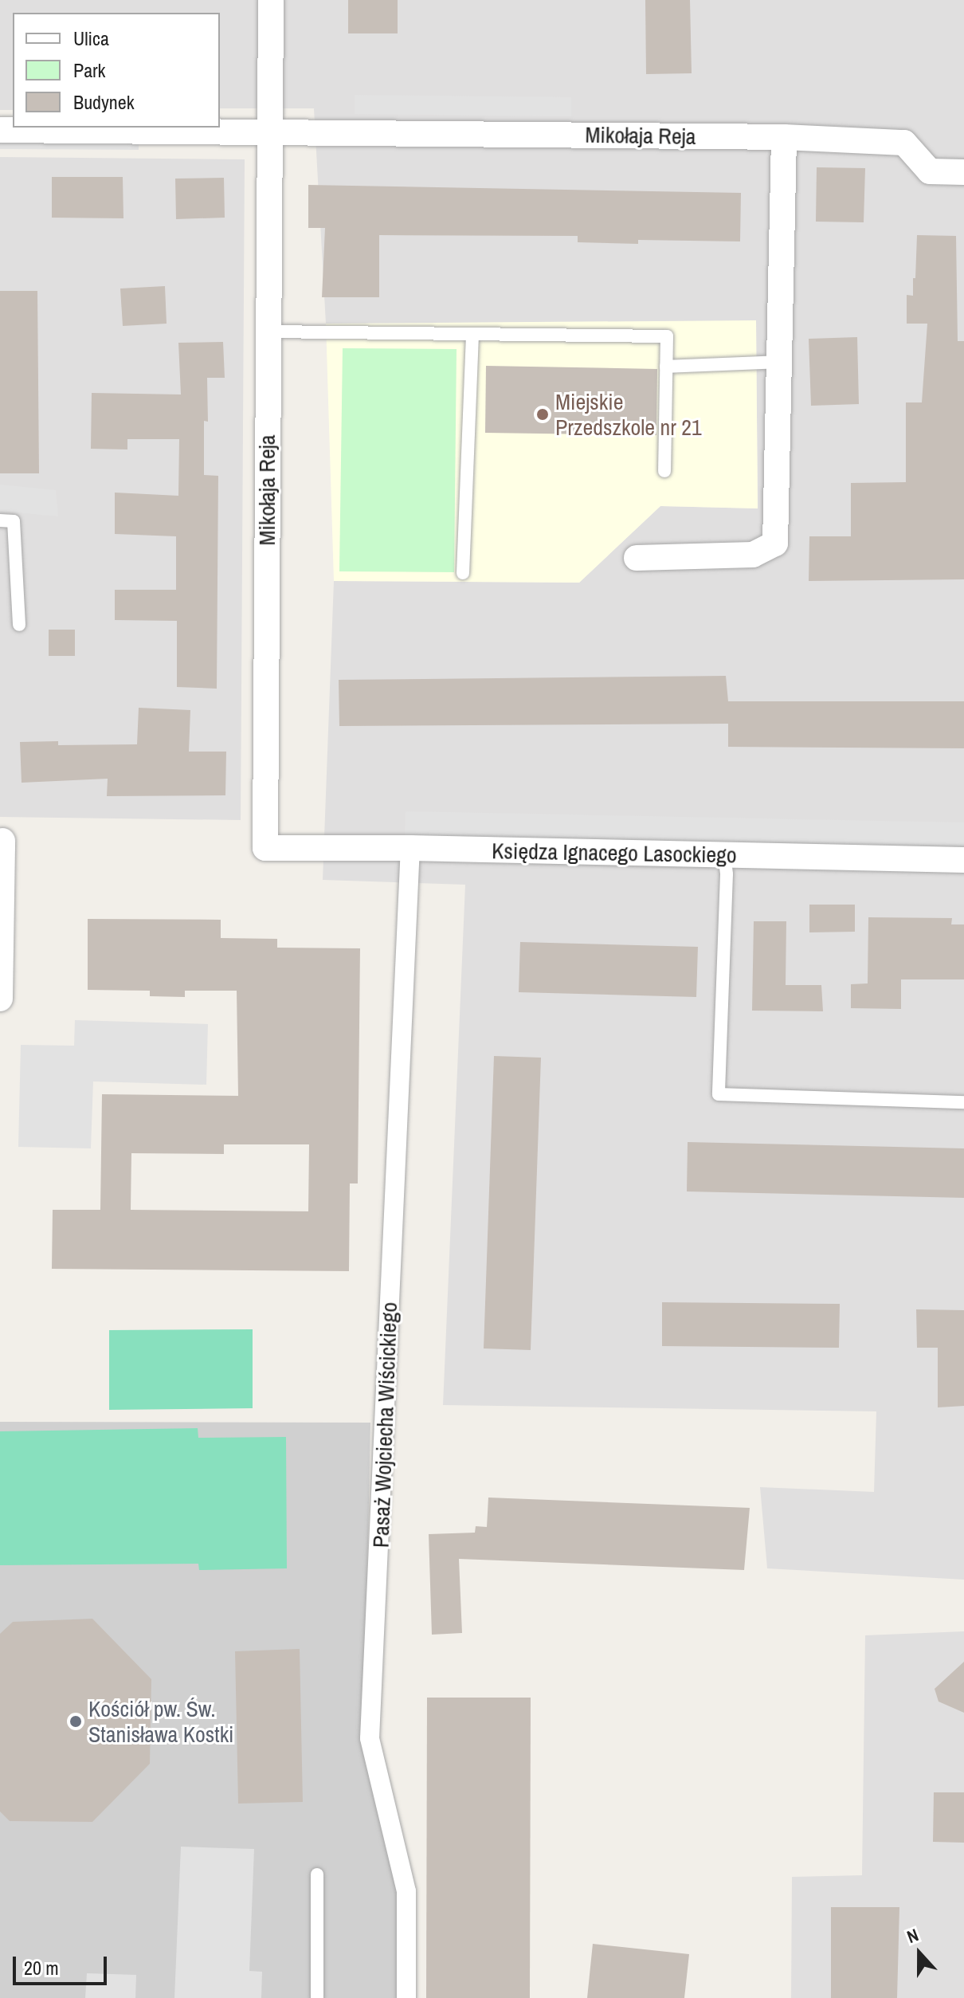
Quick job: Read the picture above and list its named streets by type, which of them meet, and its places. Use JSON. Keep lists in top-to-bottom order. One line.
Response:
{"streets":{"street":["Mikołaja Reja","Księdza Ignacego Lasockiego","Pasaż Wojciecha Wiścickiego"]},"crossings":[["Mikołaja Reja","Księdza Ignacego Lasockiego"],["Księdza Ignacego Lasockiego","Pasaż Wojciecha Wiścickiego"]],"places":["Miejskie Przedszkole nr 21","Kościół pw. Św. Stanisława Kostki"],"legend":["Ulica","Park","Budynek"],"scale_bar":"20 m","north":"top"}
